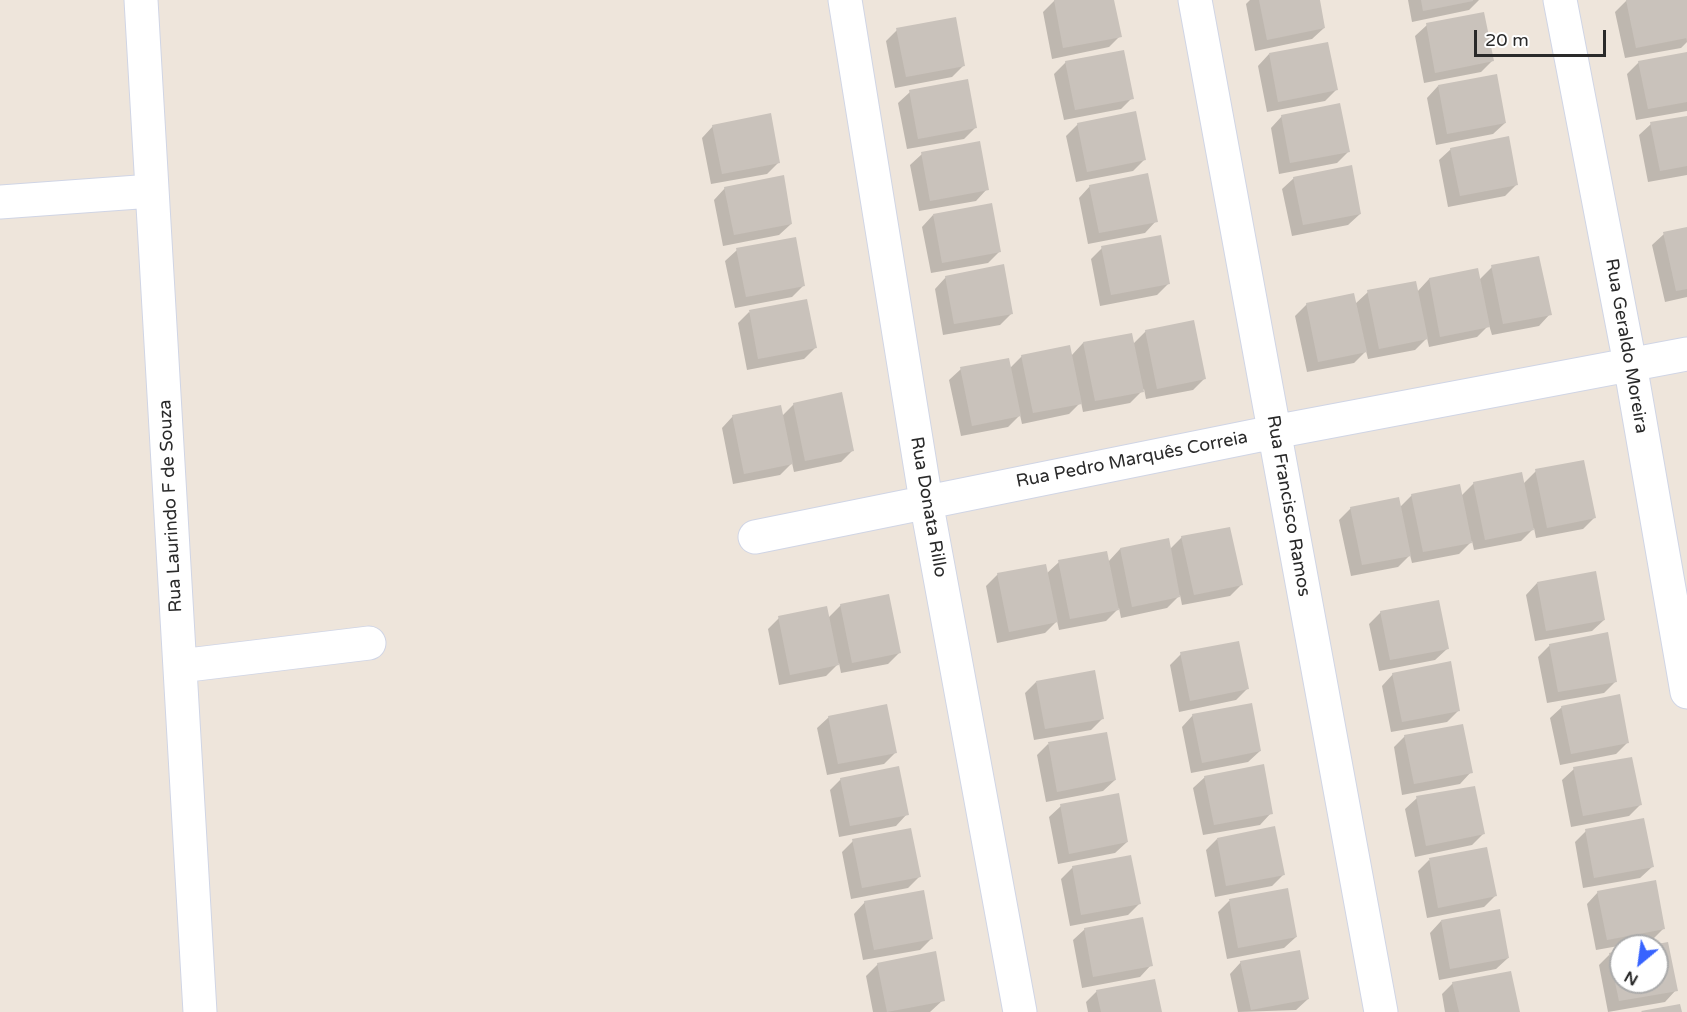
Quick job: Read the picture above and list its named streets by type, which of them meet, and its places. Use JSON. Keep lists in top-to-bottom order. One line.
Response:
{"streets":{"street":["Rua Geraldo Moreira","Rua Pedro Marquês Correia","Rua Laurindo F de Souza","Rua Francisco Ramos","Rua Donata Rillo"]},"crossings":[["Rua Geraldo Moreira","Rua Pedro Marquês Correia"],["Rua Pedro Marquês Correia","Rua Francisco Ramos"],["Rua Pedro Marquês Correia","Rua Donata Rillo"]],"scale_bar":"20 m","north":"bottom left"}
